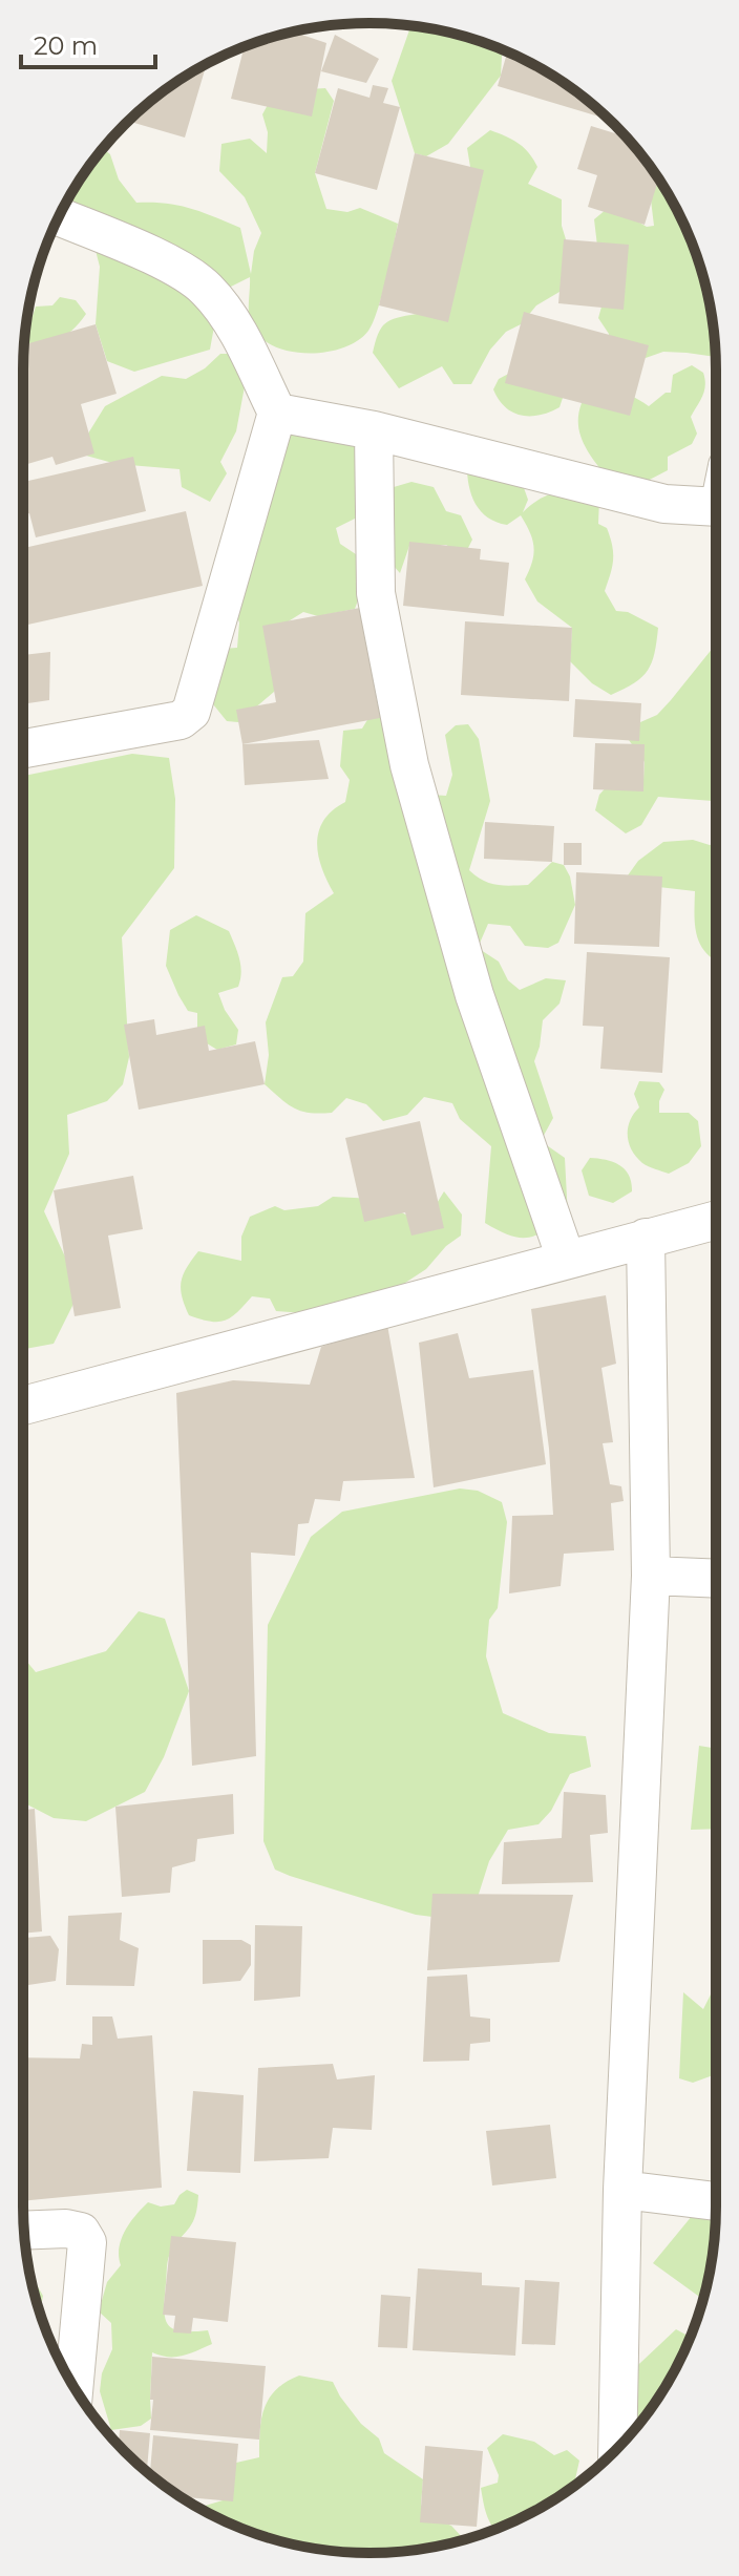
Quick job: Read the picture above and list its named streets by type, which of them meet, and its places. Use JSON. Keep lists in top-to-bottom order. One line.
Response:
{"scale_bar":"20 m"}
